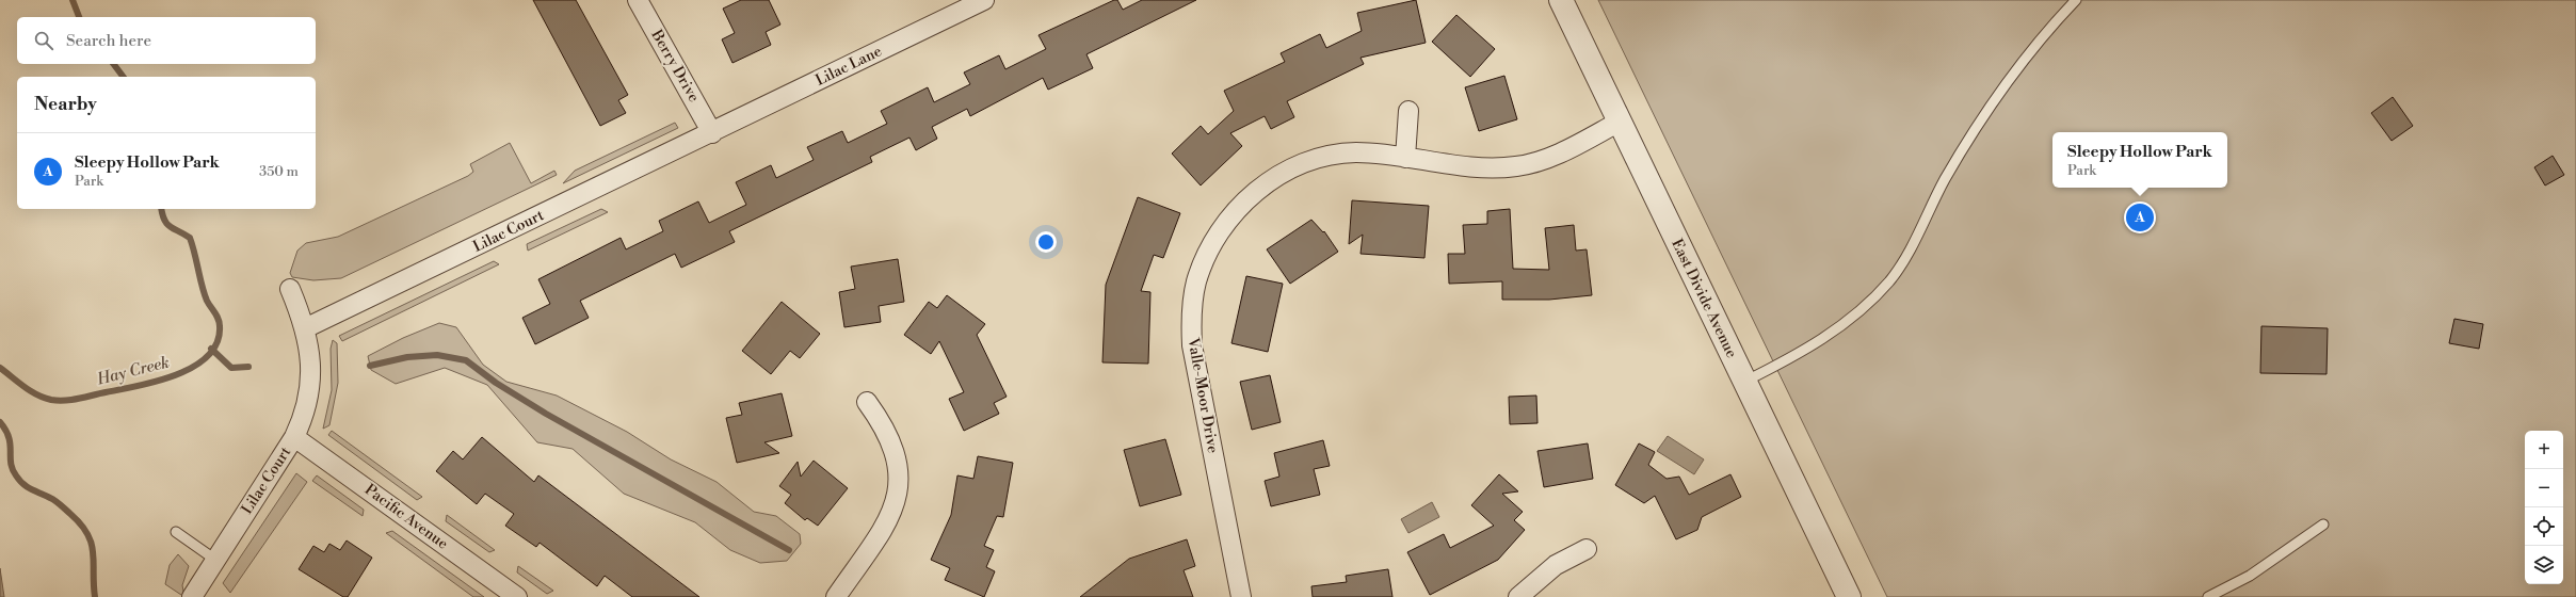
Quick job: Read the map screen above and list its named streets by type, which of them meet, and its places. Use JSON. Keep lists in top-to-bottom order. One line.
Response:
{"streets":{"street":["Berry Drive","Lilac Lane","Lilac Court","East Divide Avenue","Valle-Moor Drive","Pacific Avenue"]},"crossings":[["Berry Drive","Lilac Lane"],["Berry Drive","Lilac Court"],["Lilac Lane","Lilac Court"],["Lilac Court","Pacific Avenue"],["East Divide Avenue","Valle-Moor Drive"]],"water":["Hay Creek"],"page":{"search":"Search here","heading":"Nearby","popup":["Sleepy Hollow Park","Park"],"list":[{"mark":"A","name":"Sleepy Hollow Park","note":"Park","value":"350 m"}],"pins":"A","map_buttons":["+","−"]}}
